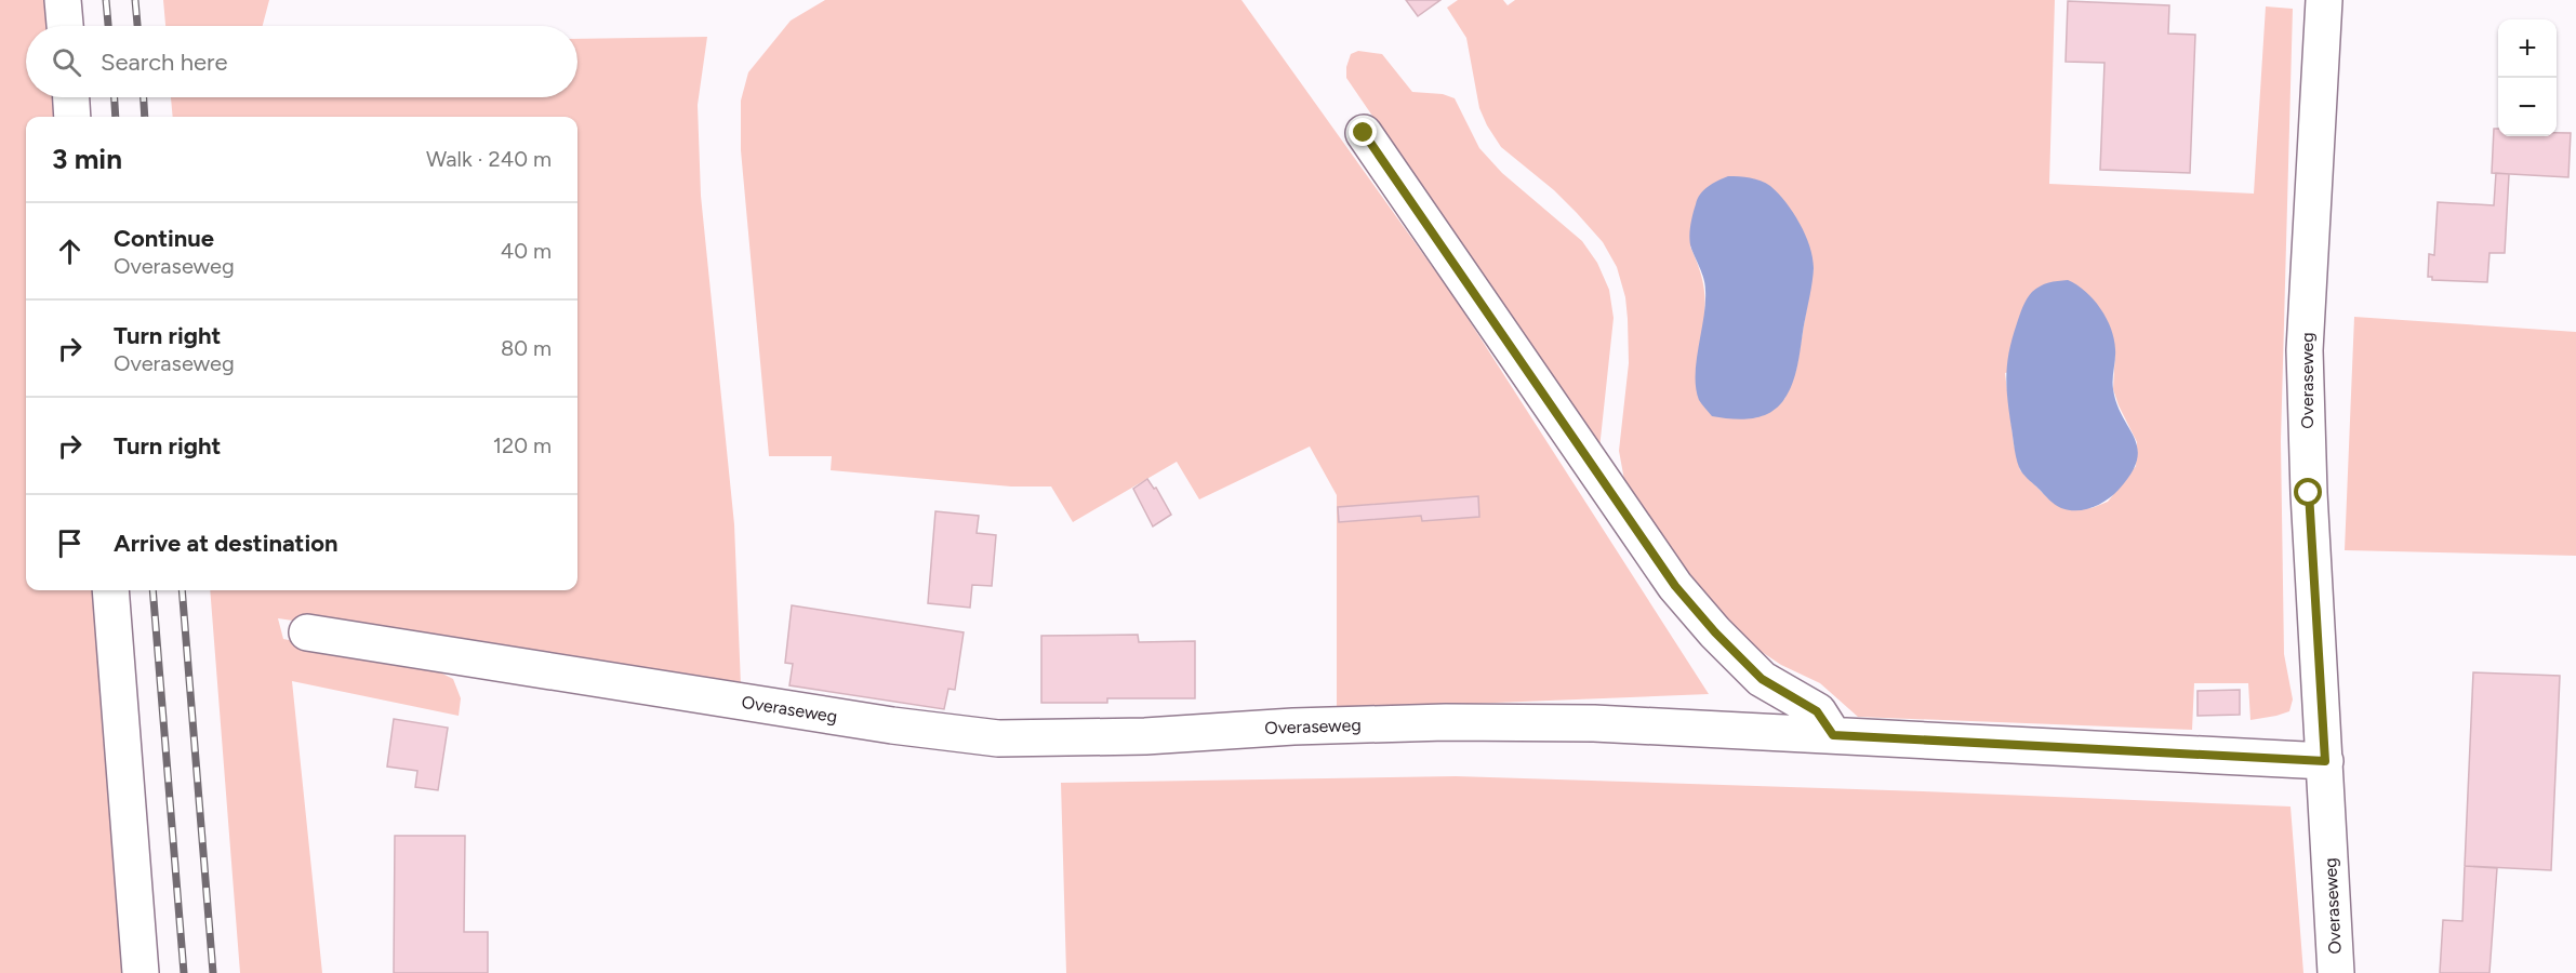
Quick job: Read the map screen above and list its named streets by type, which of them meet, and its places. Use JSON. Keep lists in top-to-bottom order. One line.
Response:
{"streets":{"street":["Overaseweg"]},"page":{"map_buttons":["+","−"],"search":"Search here","heading":["3 min","Walk · 240 m"],"list":[["Continue","Overaseweg","40 m"],["Turn right","Overaseweg","80 m"],["Turn right","120 m"],"Arrive at destination"]}}
